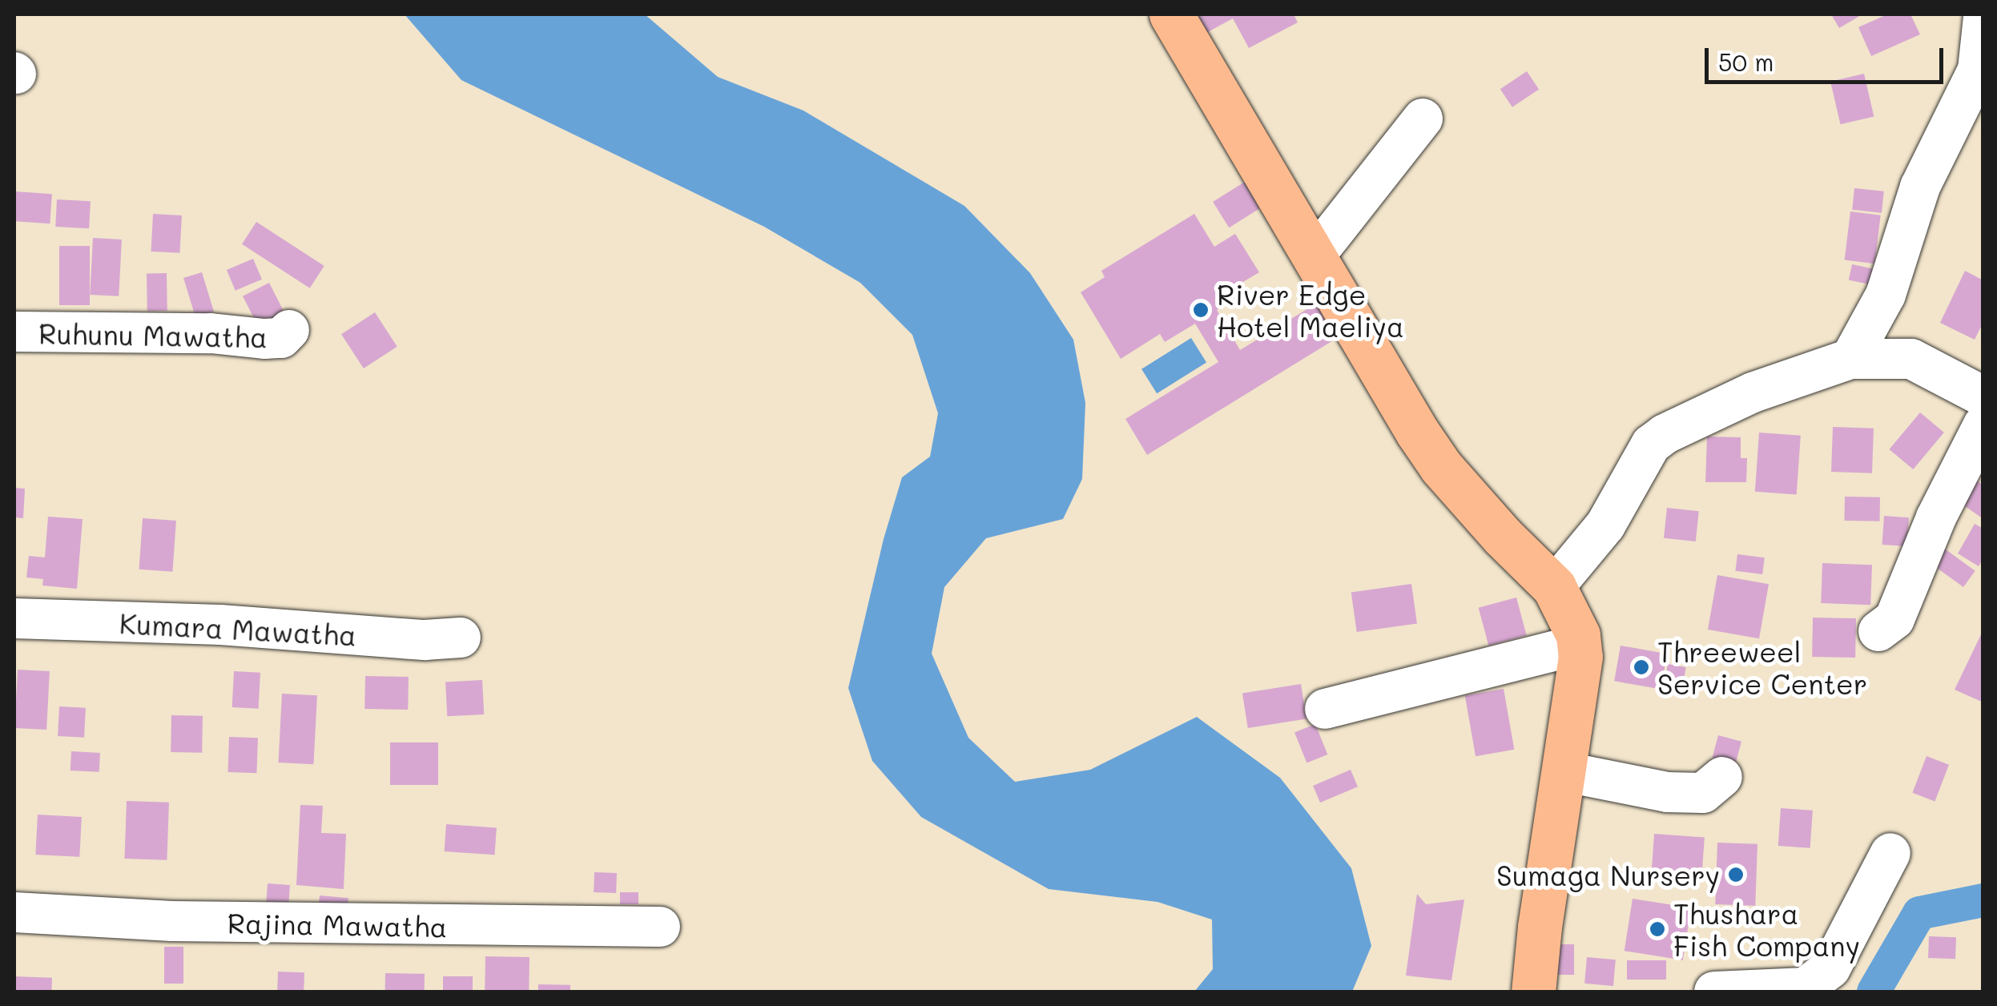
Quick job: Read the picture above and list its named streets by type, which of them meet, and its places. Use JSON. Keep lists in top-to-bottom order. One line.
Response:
{"streets":{"street":["Ruhunu Mawatha","Kumara Mawatha","Rajina Mawatha"]},"places":["River Edge Hotel Maeliya","Threeweel Service Center","Sumaga Nursery","Thushara Fish Company"],"scale_bar":"50 m"}
